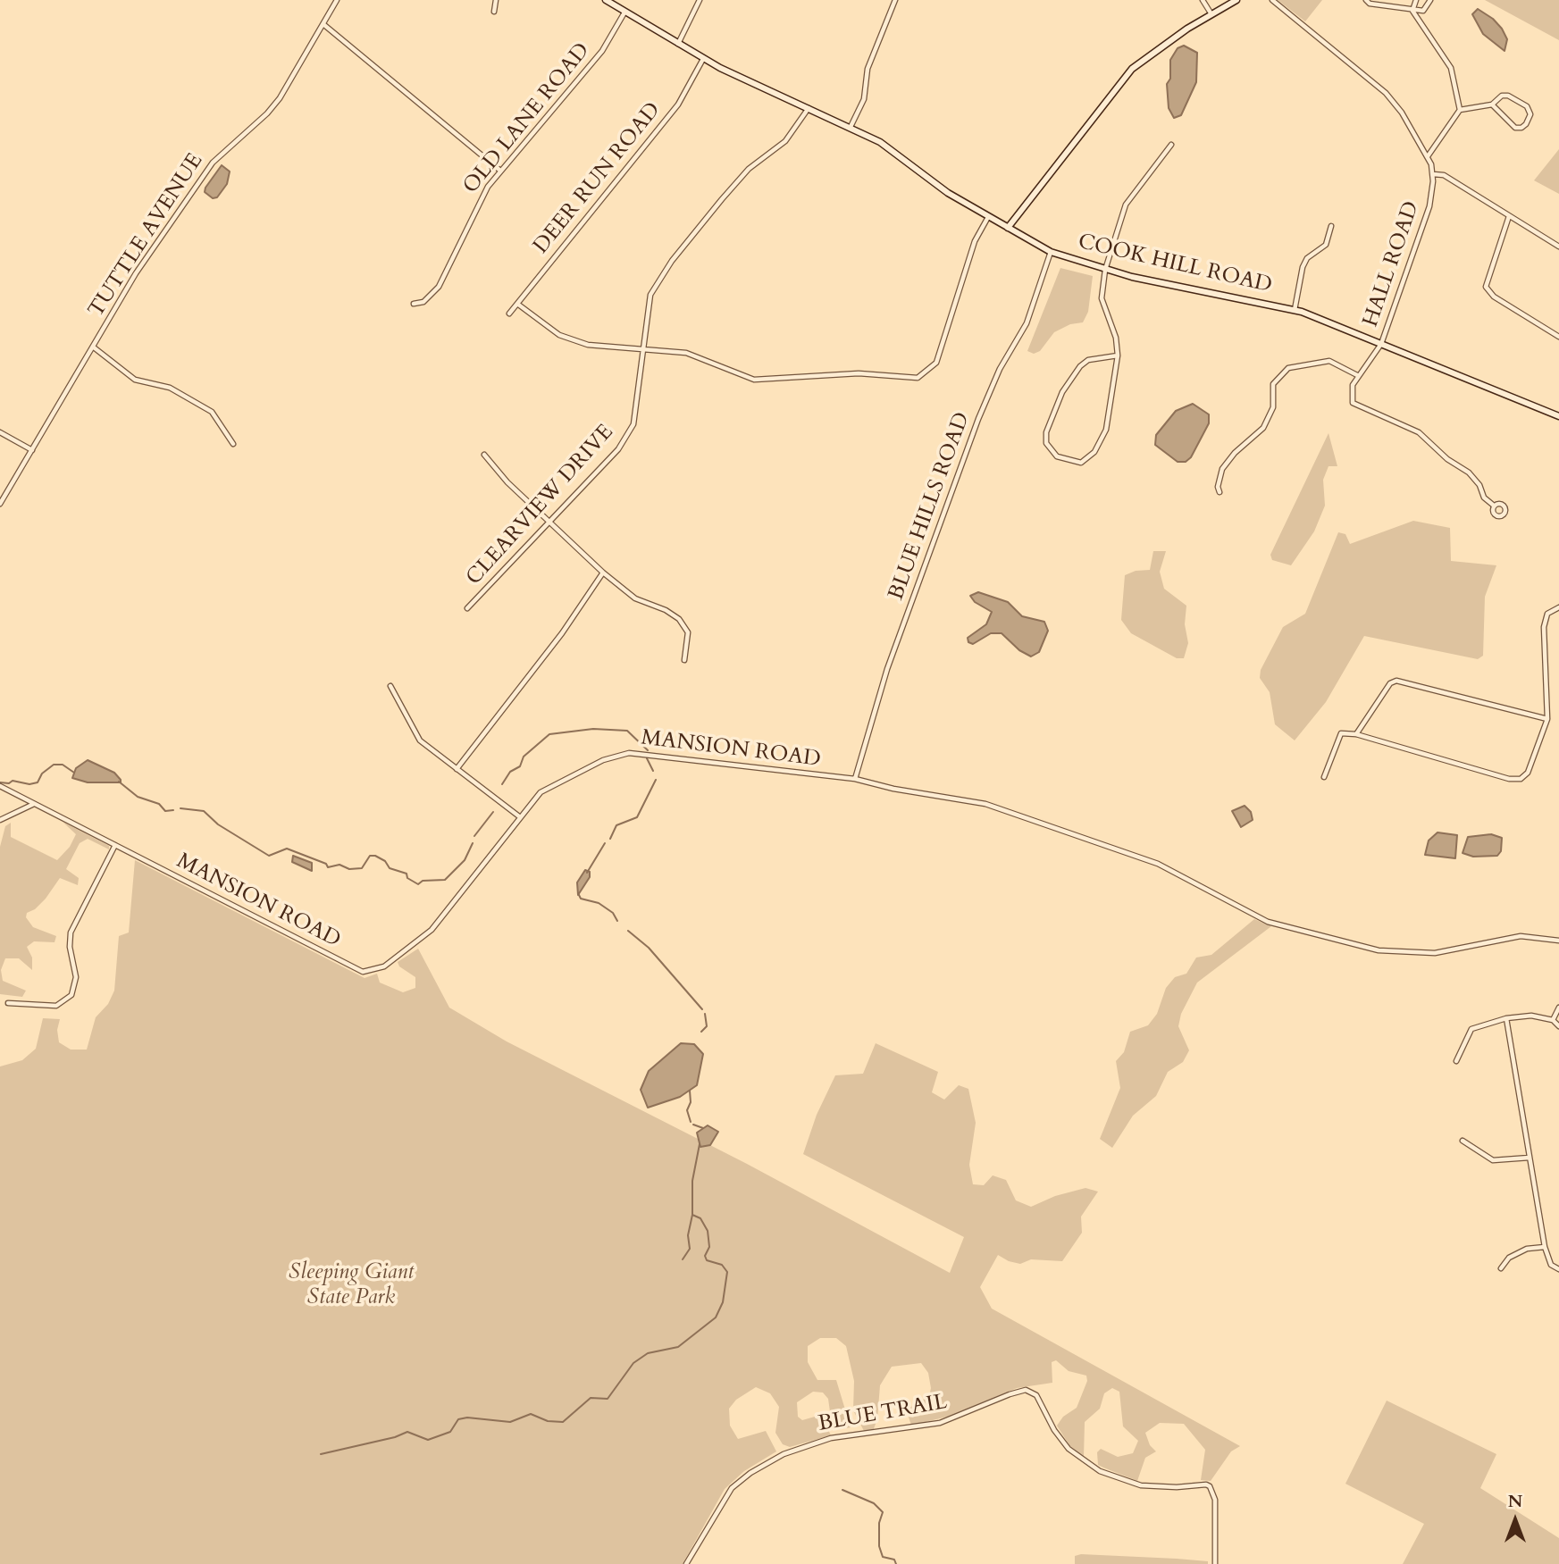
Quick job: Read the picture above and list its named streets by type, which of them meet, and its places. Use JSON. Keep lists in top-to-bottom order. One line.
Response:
{"streets":{"street":["OLD LANE ROAD","DEER RUN ROAD","TUTTLE AVENUE","COOK HILL ROAD","HALL ROAD","CLEARVIEW DRIVE","BLUE HILLS ROAD","MANSION ROAD","BLUE TRAIL"]},"crossings":[["OLD LANE ROAD","COOK HILL ROAD"],["DEER RUN ROAD","COOK HILL ROAD"],["COOK HILL ROAD","HALL ROAD"],["COOK HILL ROAD","CLEARVIEW DRIVE"],["COOK HILL ROAD","BLUE HILLS ROAD"],["BLUE HILLS ROAD","MANSION ROAD"]],"parks":["Sleeping Giant State Park"],"north":"top"}
